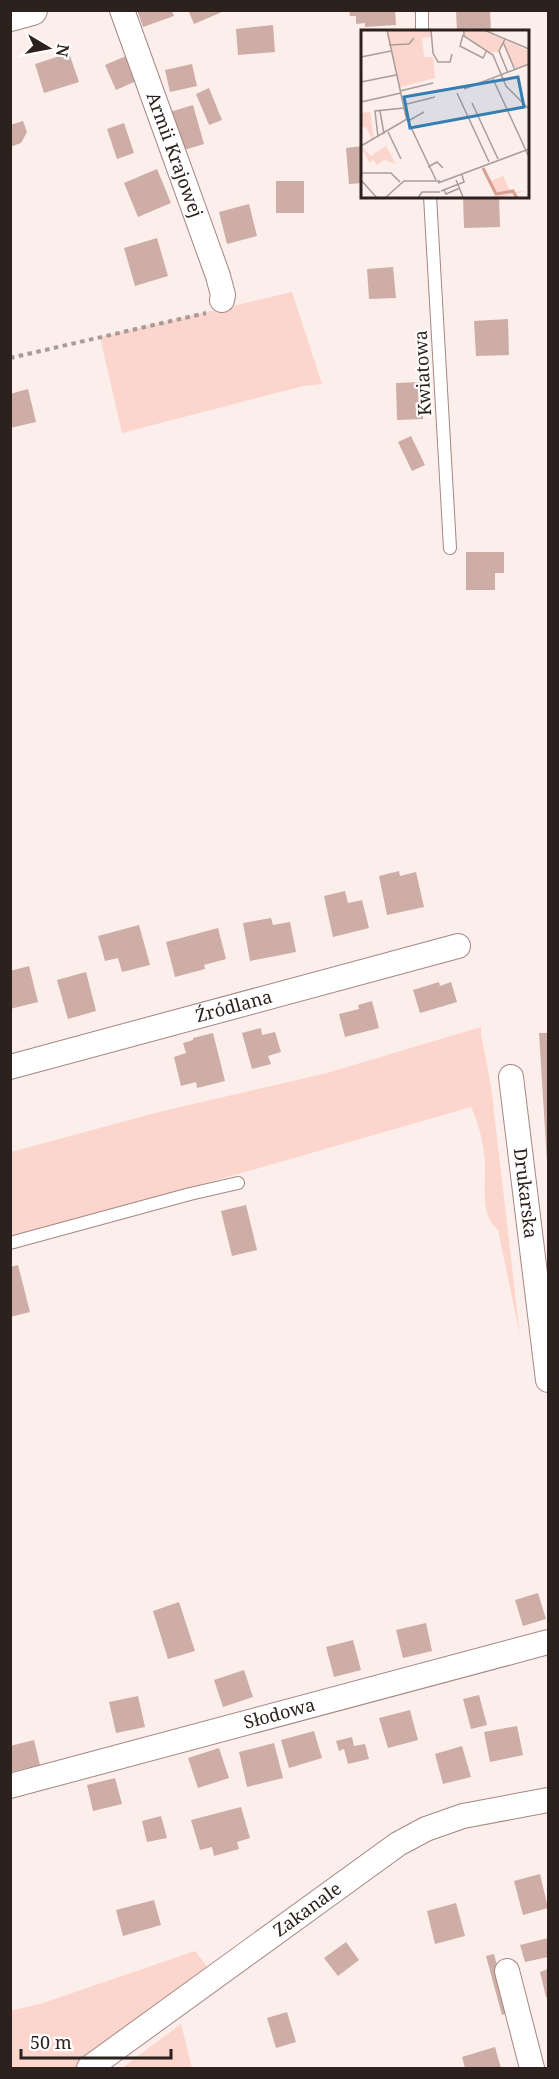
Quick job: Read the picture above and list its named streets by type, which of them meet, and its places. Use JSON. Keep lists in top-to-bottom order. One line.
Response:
{"streets":{"street":["Armii Krajowej","Źródlana","Drukarska","Słodowa","Zakanale"],"lane":["Kwiatowa"]},"scale_bar":"50 m","north":"right"}
